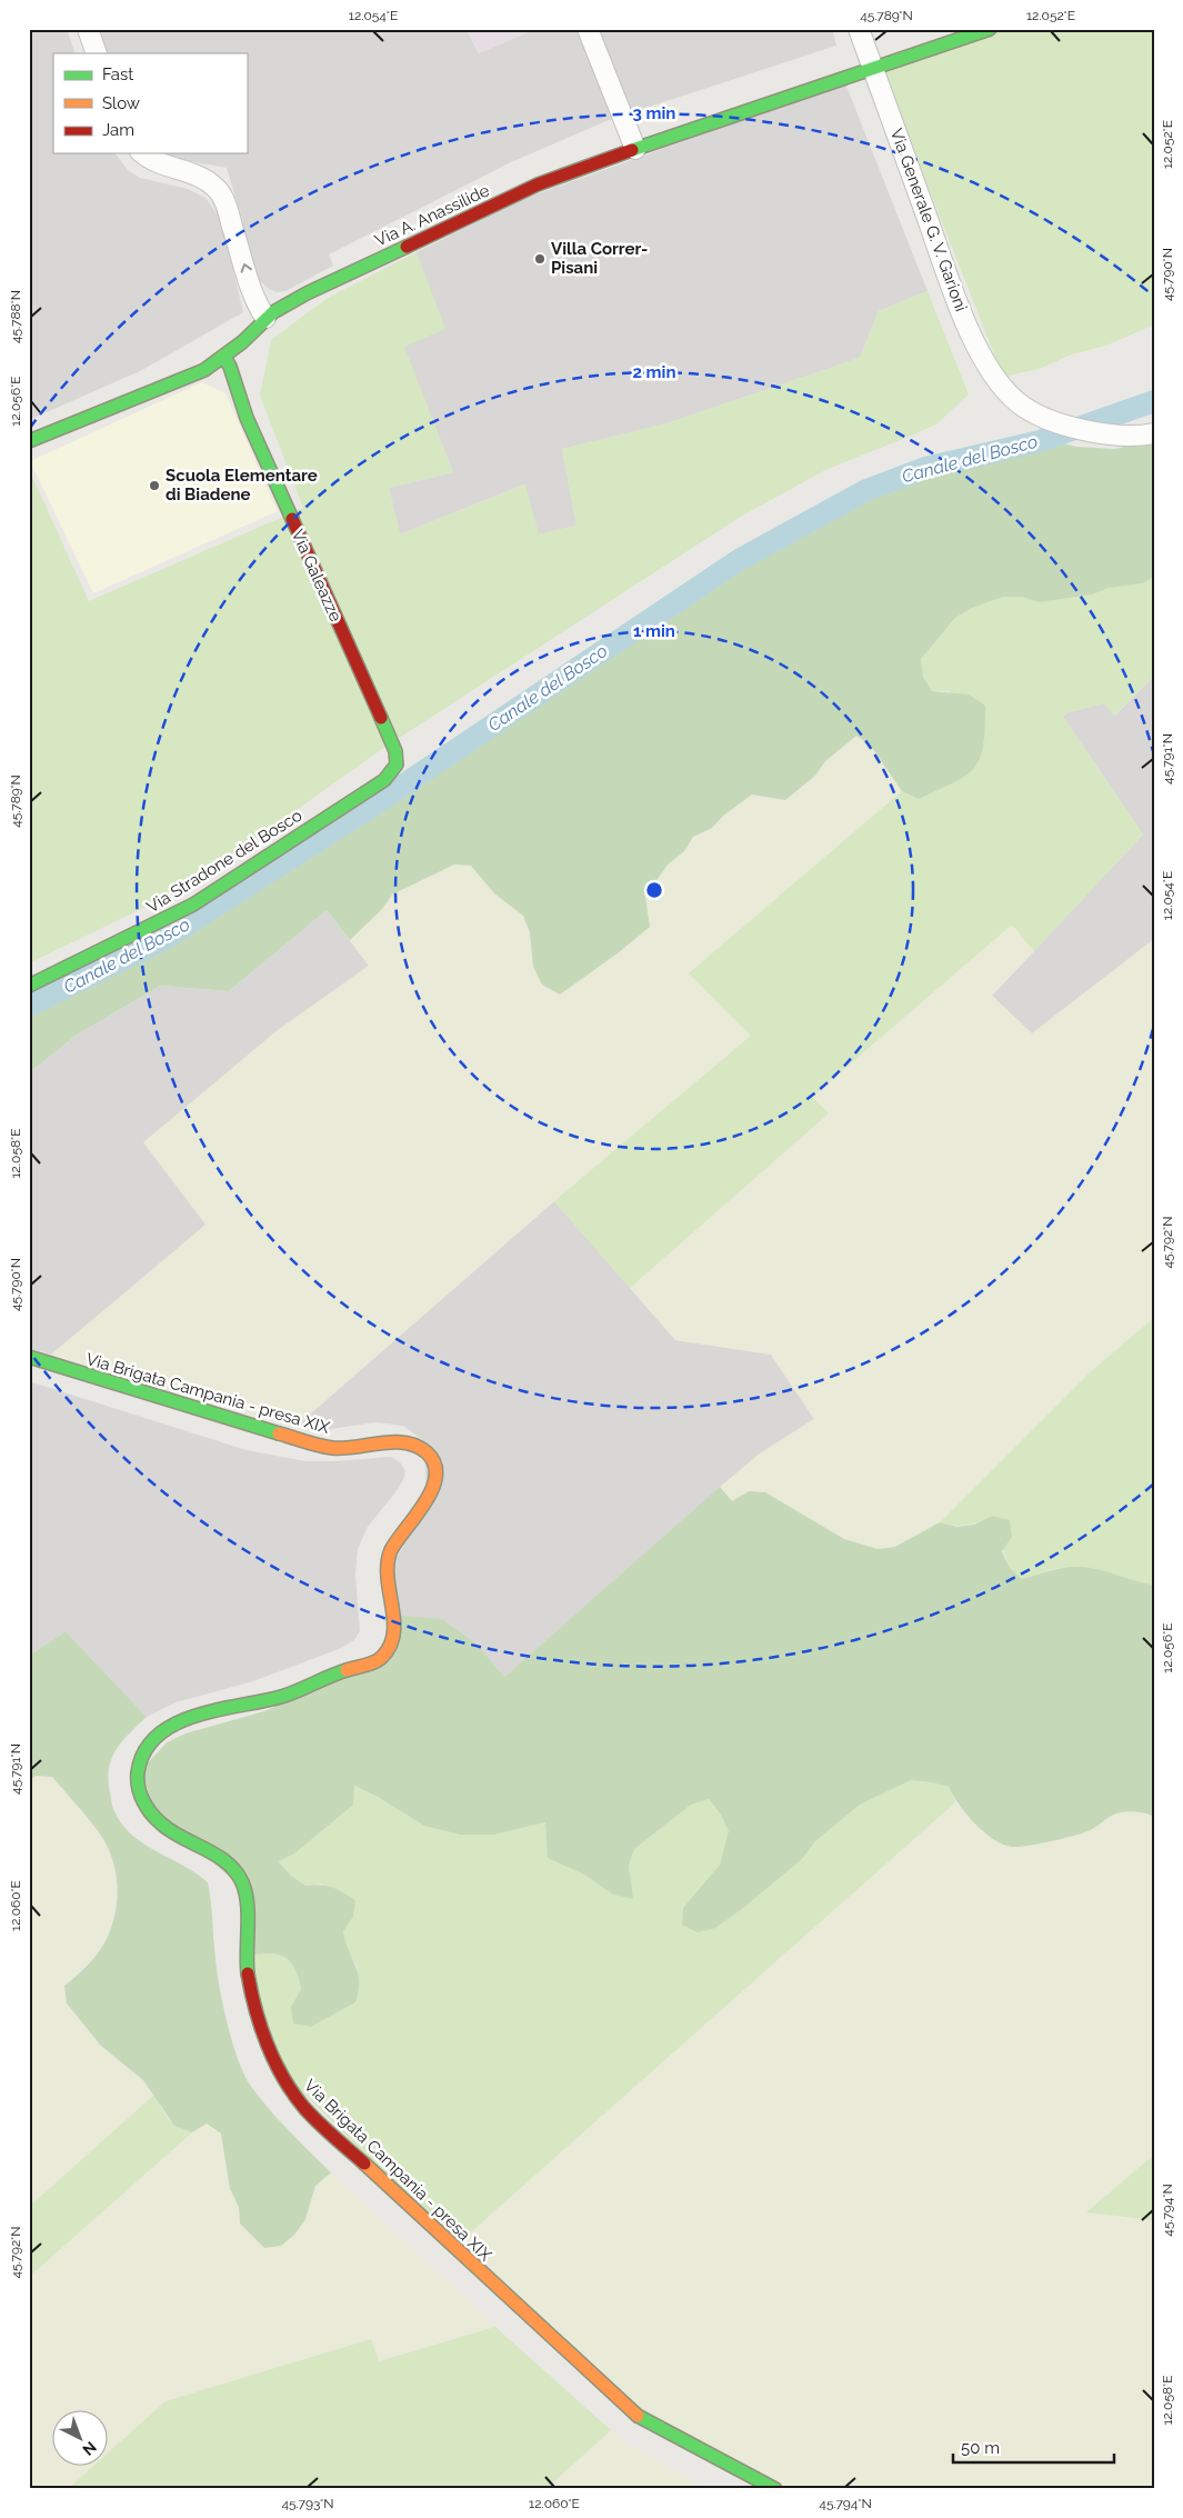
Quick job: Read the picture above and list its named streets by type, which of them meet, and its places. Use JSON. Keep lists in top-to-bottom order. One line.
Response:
{"streets":{"street":["Via A. Anassilide","Via Generale G. V. Garioni","Via Galeazze","Via Stradone del Bosco","Via Brigata Campania - presa XIX"]},"crossings":[["Via A. Anassilide","Via Generale G. V. Garioni"],["Via A. Anassilide","Via Galeazze"],["Via Galeazze","Via Stradone del Bosco"]],"water":["Canale del Bosco"],"places":["Villa Correr- Pisani","Scuola Elementare di Biadene"],"legend":["Fast","Slow","Jam"],"scale_bar":"50 m","north":"bottom right","coordinates":["12.054°E","45.789°N","12.052°E","45.790°N","45.788°N","12.056°E","45.791°N","12.058°E","45.792°N","12.060°E","45.794°N","45.793°N"],"rings":["3 min","2 min","1 min"]}
